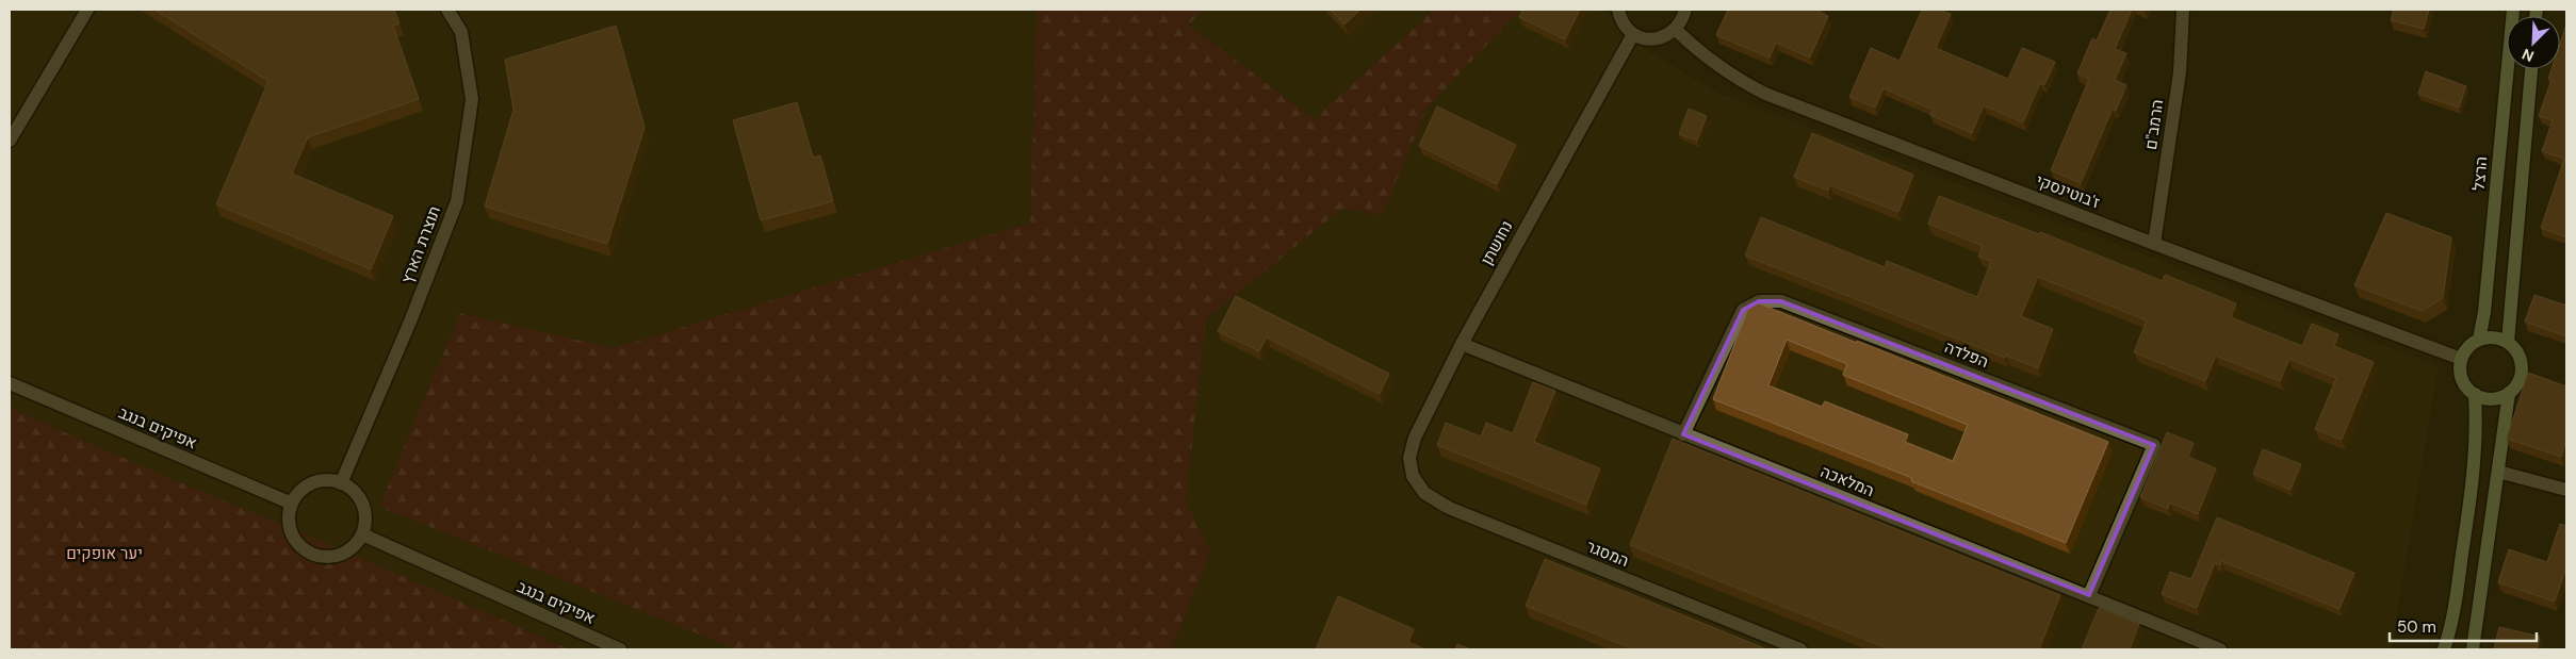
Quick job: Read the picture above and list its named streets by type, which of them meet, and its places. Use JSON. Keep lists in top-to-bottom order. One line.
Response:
{"streets":{"main road":["הרצל"],"street":["הרמב\"ם","ז'בוטינסקי","נחושתן","תוצרת הארץ","הפלדה","אפיקים בנגב","המלאכה","המסגר"]},"crossings":[["הרמב\"ם","ז'בוטינסקי"],["הרצל","ז'בוטינסקי"],["נחושתן","המלאכה"],["נחושתן","המסגר"],["תוצרת הארץ","אפיקים בנגב"],["הפלדה","המלאכה"]],"parks":["יער אופקים"],"scale_bar":"50 m","north":"bottom left"}
